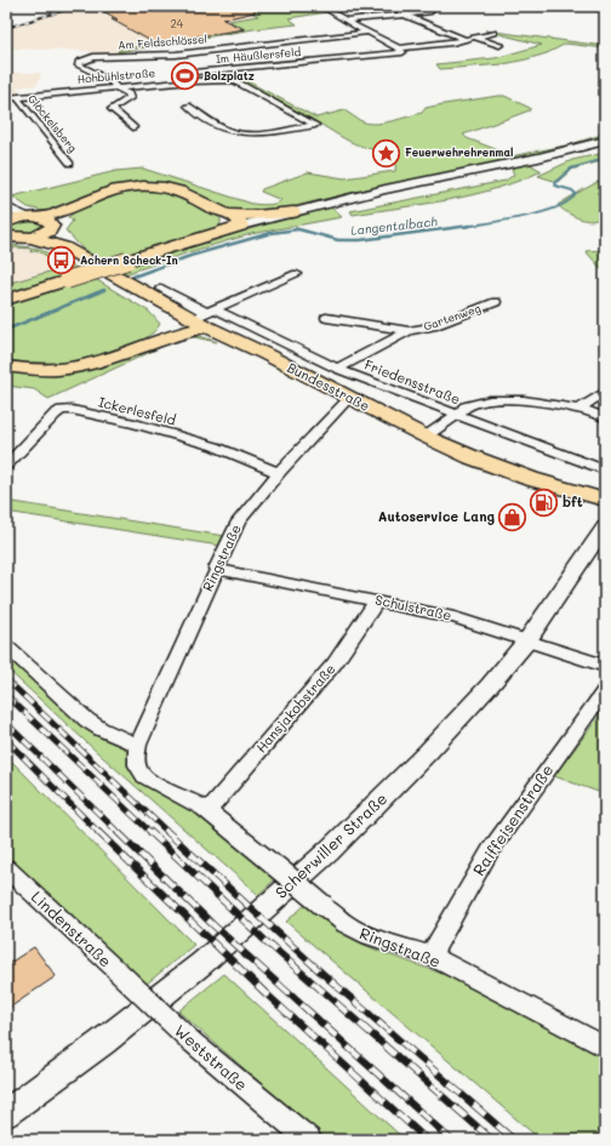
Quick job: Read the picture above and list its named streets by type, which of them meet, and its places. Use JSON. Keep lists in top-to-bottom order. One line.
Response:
{"streets":{"main road":["Bundesstraße"],"street":["Am Feldschlössel","Im Häußlersfeld","Hohbühlstraße","Glöckelsberg","Gartenweg","Friedensstraße","Ickerlesfeld","Ringstraße","Schulstraße","Hansjakobstraße","Raiffeisenstraße","Scherwiller Straße","Lindenstraße","Weststraße"]},"crossings":[["Am Feldschlössel","Hohbühlstraße"],["Hohbühlstraße","Glöckelsberg"],["Gartenweg","Friedensstraße"],["Friedensstraße","Bundesstraße"],["Bundesstraße","Ringstraße"],["Ickerlesfeld","Ringstraße"],["Ringstraße","Schulstraße"],["Ringstraße","Hansjakobstraße"],["Ringstraße","Raiffeisenstraße"],["Schulstraße","Hansjakobstraße"],["Schulstraße","Scherwiller Straße"],["Lindenstraße","Weststraße"]],"water":["Langentalbach"],"places":{"sports":["Bolzplatz"],"place":["Feuerwehrehrenmal"],"bus stop":["Achern Scheck-In"],"fuel station":["bft"],"shop":["Autoservice Lang"]},"house_numbers":["24"]}
